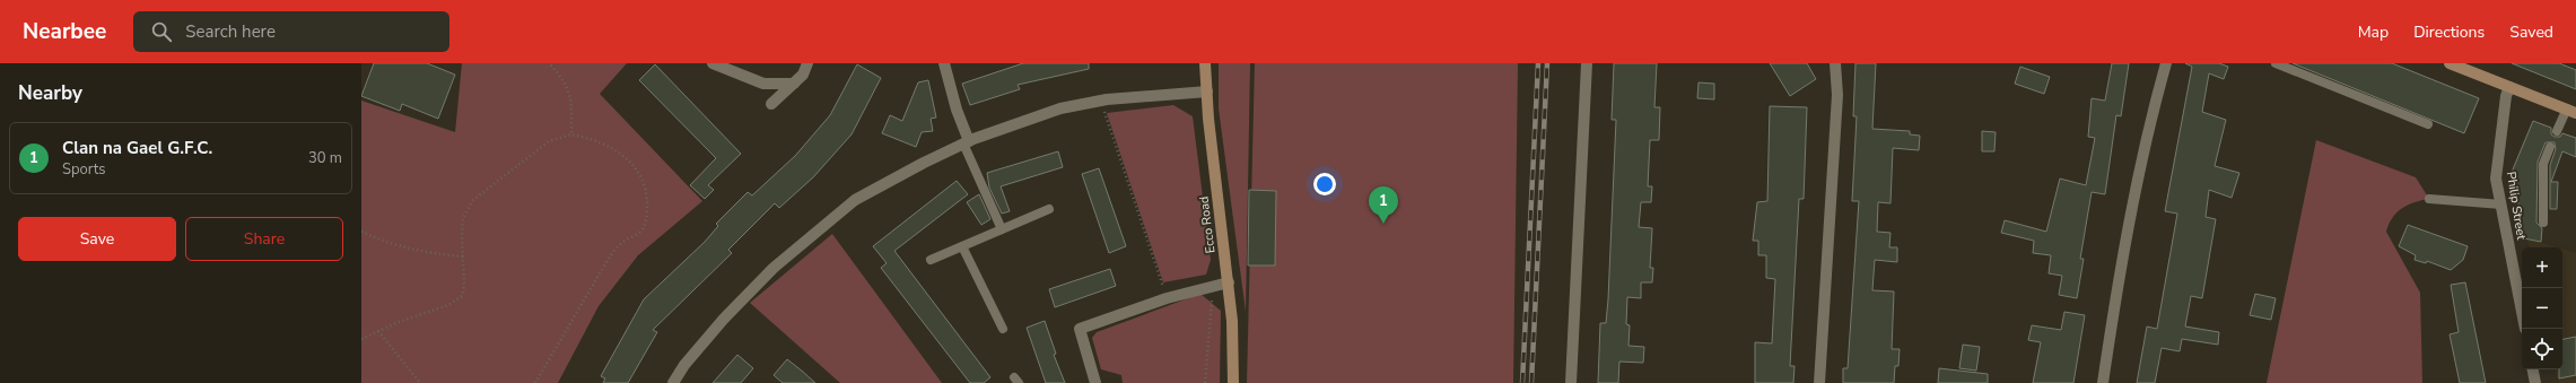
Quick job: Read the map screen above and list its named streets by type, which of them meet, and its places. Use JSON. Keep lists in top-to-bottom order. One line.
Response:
{"streets":{"street":["Philip Street","Ecco Road"]},"page":{"header":"Nearbee","search":"Search here","nav":["Map","Directions","Saved"],"heading":"Nearby","list":[{"mark":"1","name":"Clan na Gael G.F.C.","note":"Sports","value":"30 m"}],"pins":"1","buttons":["Save","Share"],"map_buttons":["+","−"]}}
